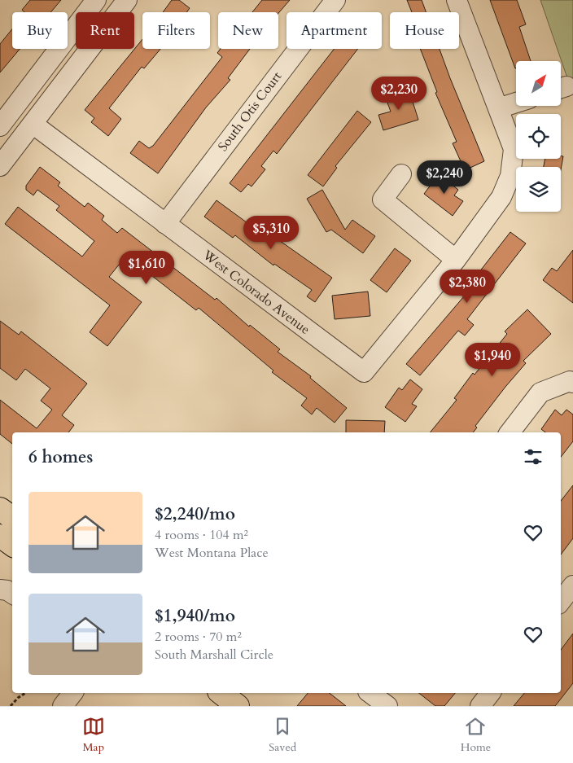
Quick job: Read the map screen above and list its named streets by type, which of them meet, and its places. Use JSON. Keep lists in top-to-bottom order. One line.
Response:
{"streets":{"street":["South Otis Court","West Colorado Avenue"]},"crossings":[["South Otis Court","West Colorado Avenue"]],"north":"top right","page":{"chip":["Buy","Rent","Filters","New","Apartment","House"],"price":["$2,230","$2,240","$5,310","$1,610","$2,380","$1,940"],"heading":"6 homes","list":[{"name":"$2,240/mo","note":"4 rooms · 104 m² · West Montana Place"},{"name":"$1,940/mo","note":"2 rooms · 70 m² · South Marshall Circle"}],"tabs":["Map","Saved","Home"]}}
